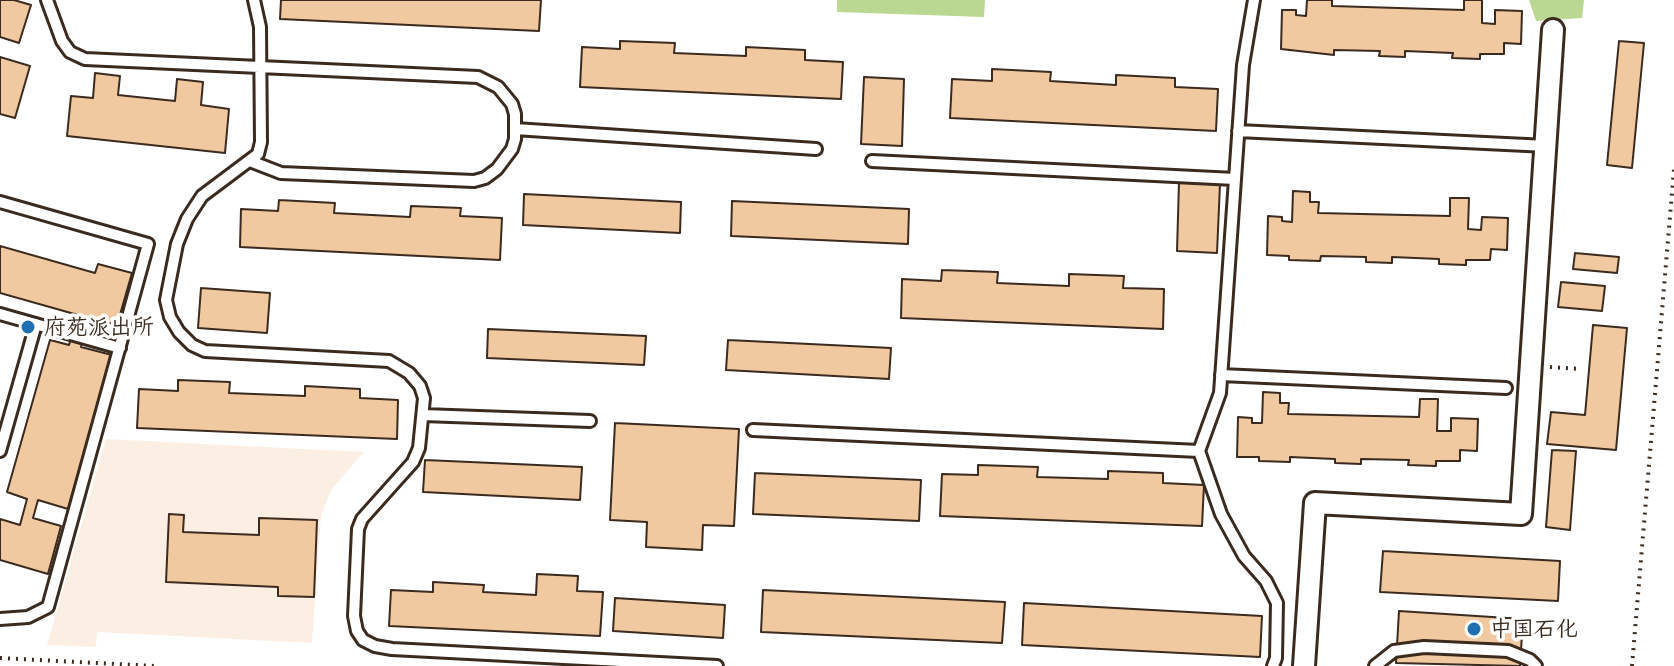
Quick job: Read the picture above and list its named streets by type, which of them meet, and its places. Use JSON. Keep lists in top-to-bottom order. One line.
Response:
{"places":["府苑派出所","中国石化"]}
